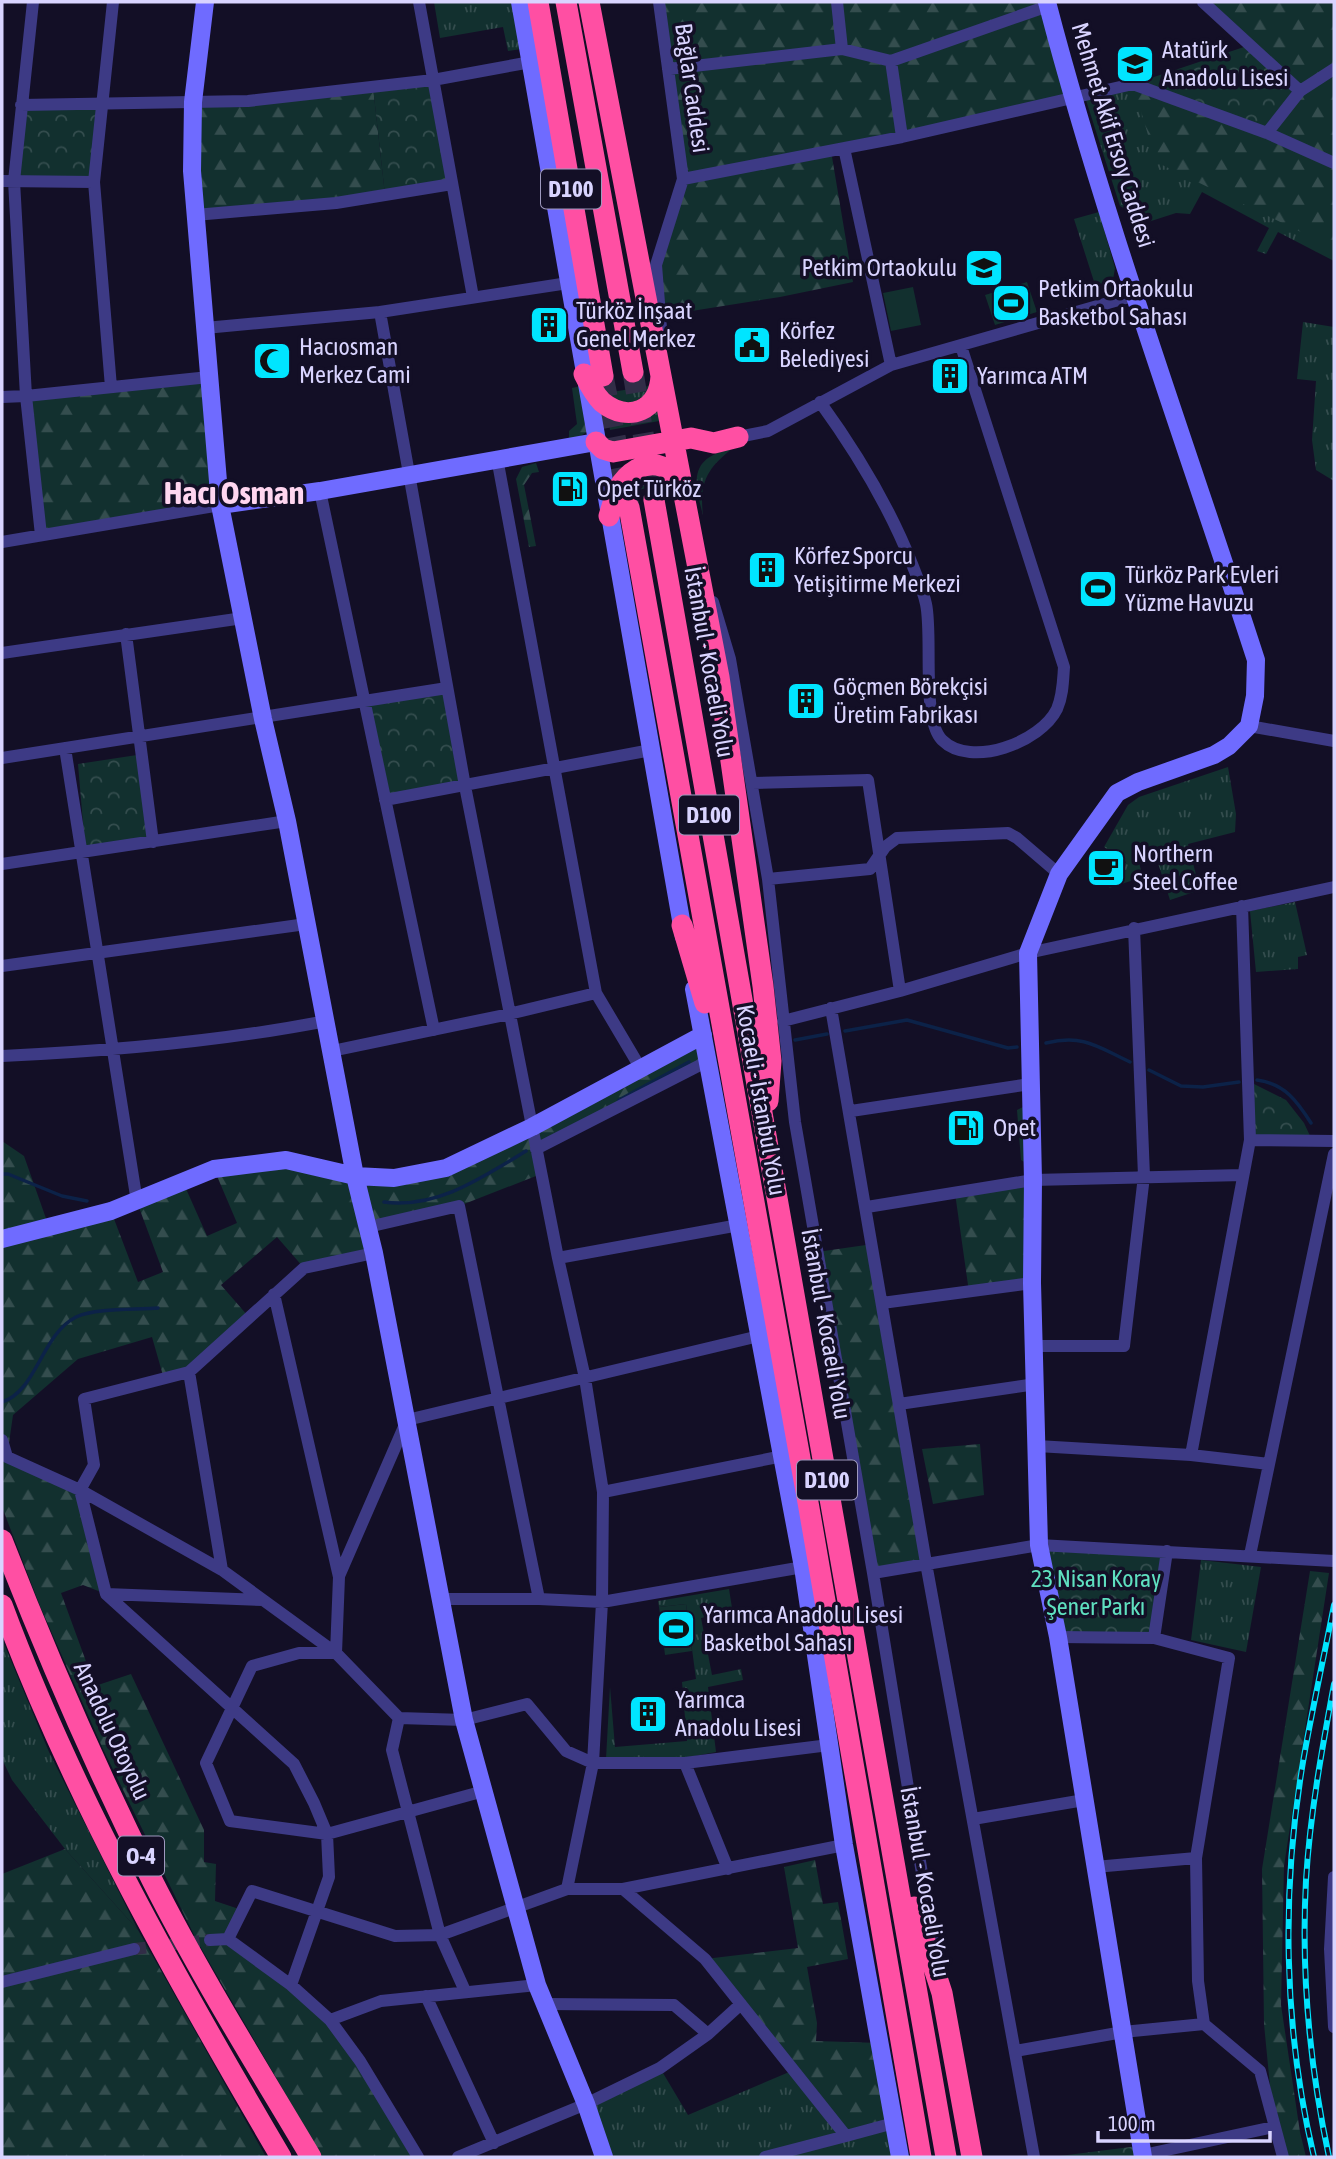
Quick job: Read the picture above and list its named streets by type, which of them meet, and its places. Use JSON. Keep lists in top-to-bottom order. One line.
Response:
{"streets":{"highway":["D100","İstanbul - Kocaeli Yolu","Kocaeli - İstanbul Yolu","Anadolu Otoyolu","O-4"],"main road":["Mehmet Akif Ersoy Caddesi"],"street":["Bağlar Caddesi"]},"districts":["Hacı Osman"],"parks":["23 Nisan Koray Şener Parkı"],"places":{"school or university":["Atatürk Anadolu Lisesi","Petkim Ortaokulu"],"sports":["Petkim Ortaokulu Basketbol Sahası","Türköz Park Evleri Yüzme Havuzu","Yarımca Anadolu Lisesi Basketbol Sahası"],"building":["Türköz İnşaat Genel Merkez","Yarımca ATM","Körfez Sporcu Yetişitirme Merkezi","Göçmen Börekçisi Üretim Fabrikası","Yarımca Anadolu Lisesi"],"public building":["Körfez Belediyesi"],"mosque":["Hacıosman Merkez Cami"],"fuel station":["Opet Türköz","Opet"],"cafe":["Northern Steel Coffee"]},"scale_bar":"100 m"}
